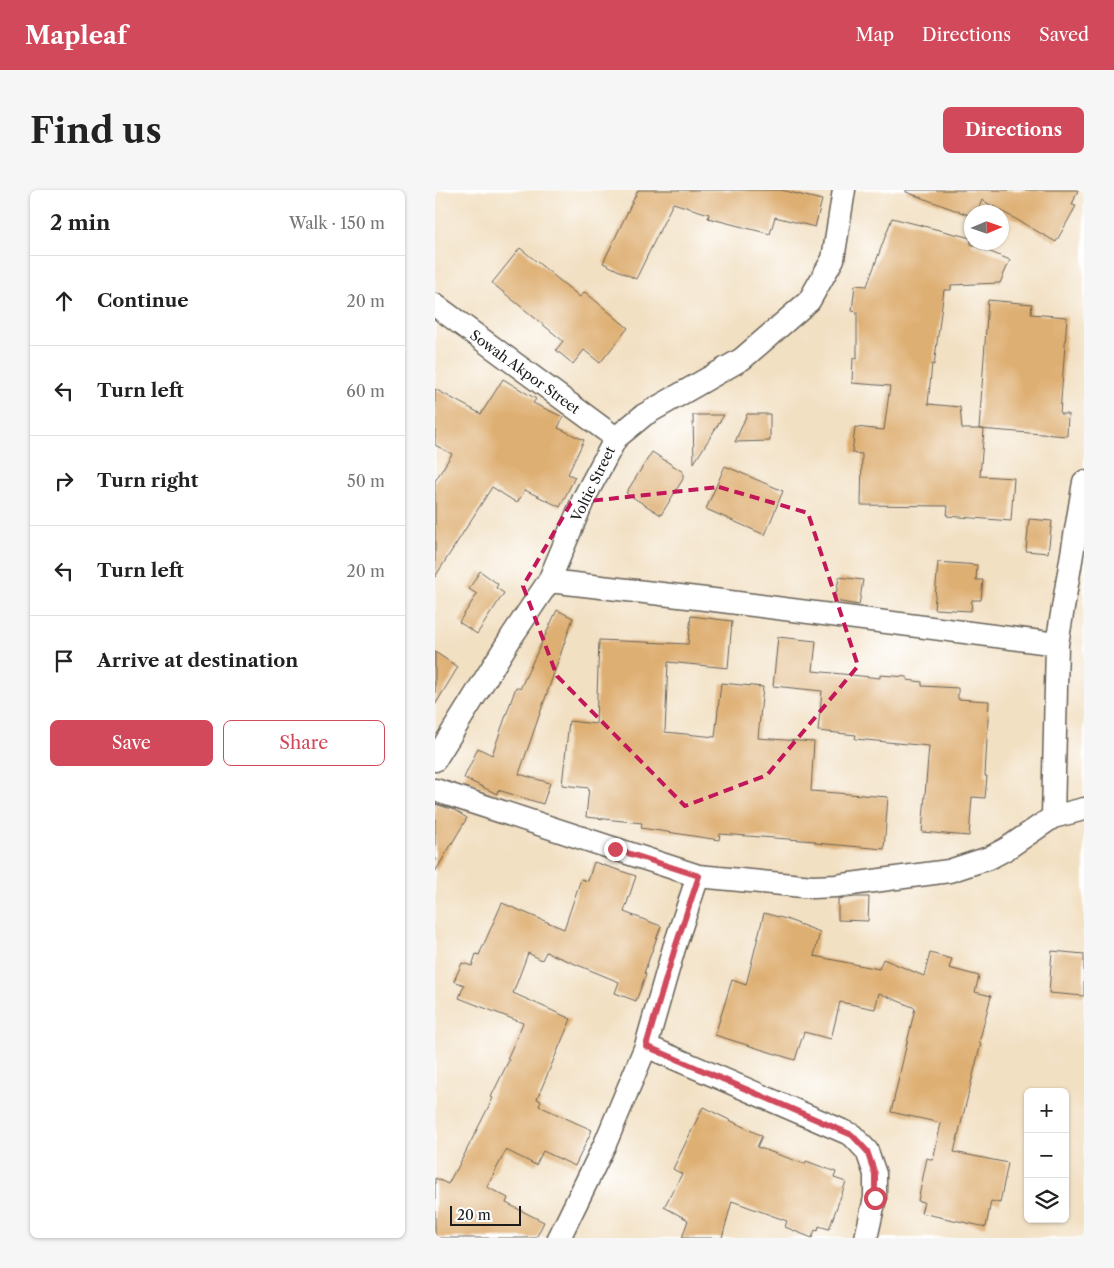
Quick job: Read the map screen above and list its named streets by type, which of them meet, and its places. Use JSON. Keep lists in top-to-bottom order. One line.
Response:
{"streets":{"street":["Sowah Akpor Street","Voltic Street"]},"crossings":[["Sowah Akpor Street","Voltic Street"]],"scale_bar":"20 m","north":"right","page":{"header":"Mapleaf","nav":["Map","Directions","Saved"],"buttons":["Directions",["Save","Share"]],"title":"Find us","heading":["2 min","Walk · 150 m"],"list":[["Continue","20 m"],["Turn left","60 m"],["Turn right","50 m"],["Turn left","20 m"],"Arrive at destination"],"map_buttons":["+","−"],"scale":"20 m"}}
